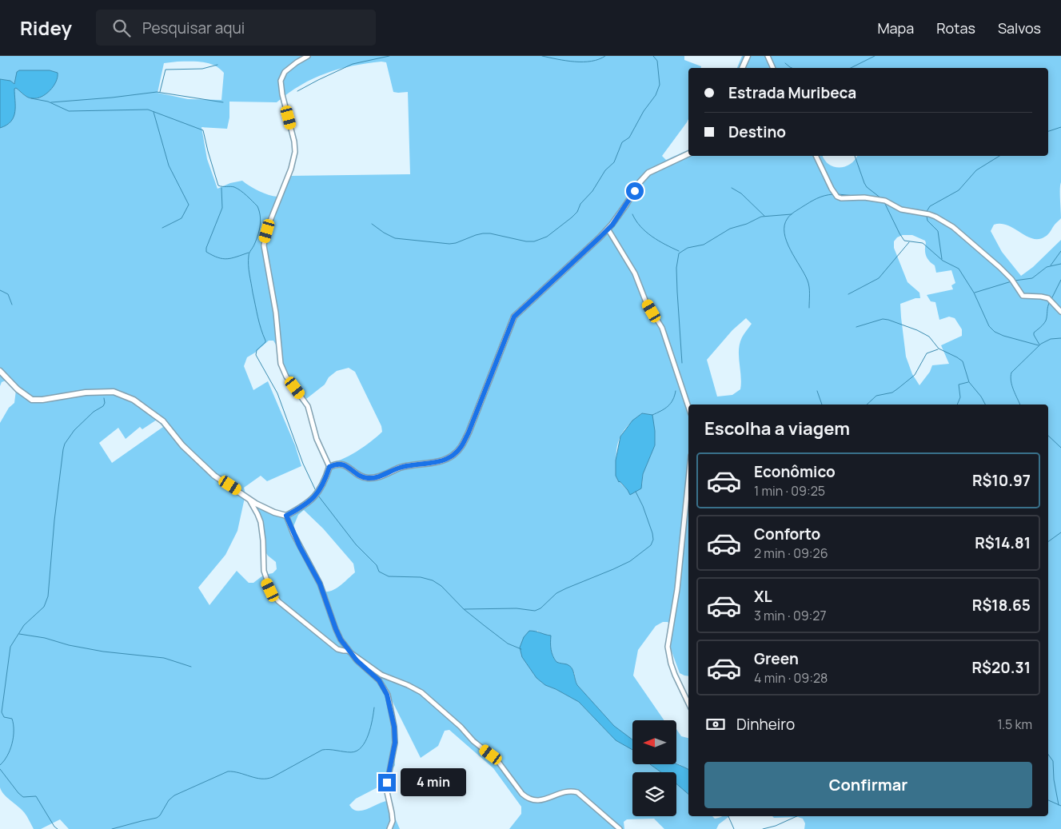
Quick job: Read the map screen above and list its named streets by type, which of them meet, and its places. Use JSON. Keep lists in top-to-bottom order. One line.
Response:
{"north":"left","page":{"header":"Ridey","search":"Pesquisar aqui","nav":["Mapa","Rotas","Salvos"],"banner":["Estrada Muribeca","Destino"],"heading":"Escolha a viagem","list":[{"name":"Econômico","note":"1 min · 09:25","value":"R$10.97"},{"name":"Conforto","note":"2 min · 09:26","value":"R$14.81"},{"name":"XL","note":"3 min · 09:27","value":"R$18.65"},{"name":"Green","note":"4 min · 09:28","value":"R$20.31"}],"pay":["Dinheiro","1.5 km"],"buttons":"Confirmar","bubble":"4 min"}}
